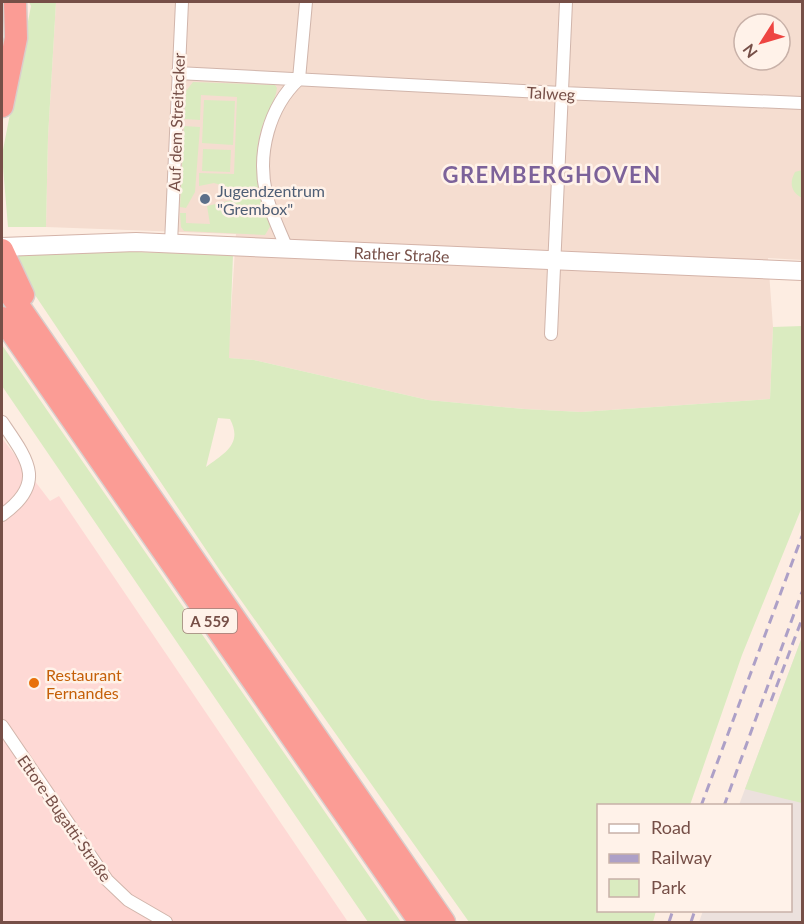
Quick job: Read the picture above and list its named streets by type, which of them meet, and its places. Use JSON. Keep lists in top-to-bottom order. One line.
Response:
{"streets":{"highway":["A 559"],"street":["Talweg","Auf dem Streitacker","Rather Straße","Ettore-Bugatti-Straße"]},"crossings":[["Talweg","Auf dem Streitacker"],["Auf dem Streitacker","Rather Straße"]],"districts":["GREMBERGHOVEN"],"places":["Jugendzentrum \"Grembox\"","Restaurant Fernandes"],"legend":["Road","Railway","Park"],"north":"bottom left"}
